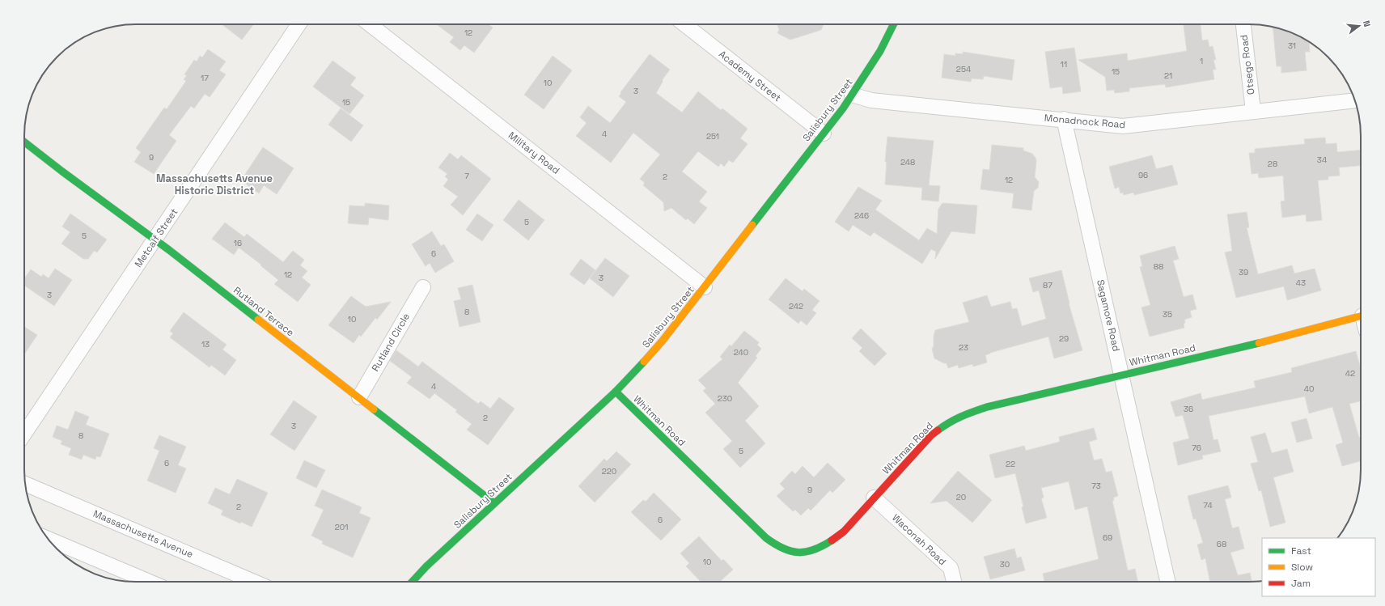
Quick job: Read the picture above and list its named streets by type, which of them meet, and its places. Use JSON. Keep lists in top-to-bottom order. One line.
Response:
{"streets":{"street":["Otsego Road","Academy Street","Salisbury Street","Monadnock Road","Military Road","Metcalf Street","Rutland Terrace","Sagamore Road","Rutland Circle","Whitman Road","Massachusetts Avenue","Waconah Road"]},"crossings":[["Otsego Road","Monadnock Road"],["Academy Street","Salisbury Street"],["Salisbury Street","Monadnock Road"],["Salisbury Street","Military Road"],["Salisbury Street","Rutland Terrace"],["Salisbury Street","Whitman Road"],["Monadnock Road","Sagamore Road"],["Metcalf Street","Rutland Terrace"],["Rutland Terrace","Rutland Circle"],["Sagamore Road","Whitman Road"],["Whitman Road","Waconah Road"]],"districts":["Massachusetts Avenue Historic District"],"house_numbers":["12","31","1","11","254","15","21","17","10","3","15","4","251","9","34","248","28","96","7","2","12","246","5","5","16","6","88","39","12","3","43","87","3","242","8","35","10","29","13","23","240","42","4","40","230","36","2","3","8","76","5","6","22","220","73","9","20","74","2","6","201","69","68","10","30"],"legend":["Fast","Slow","Jam"],"north":"right"}
